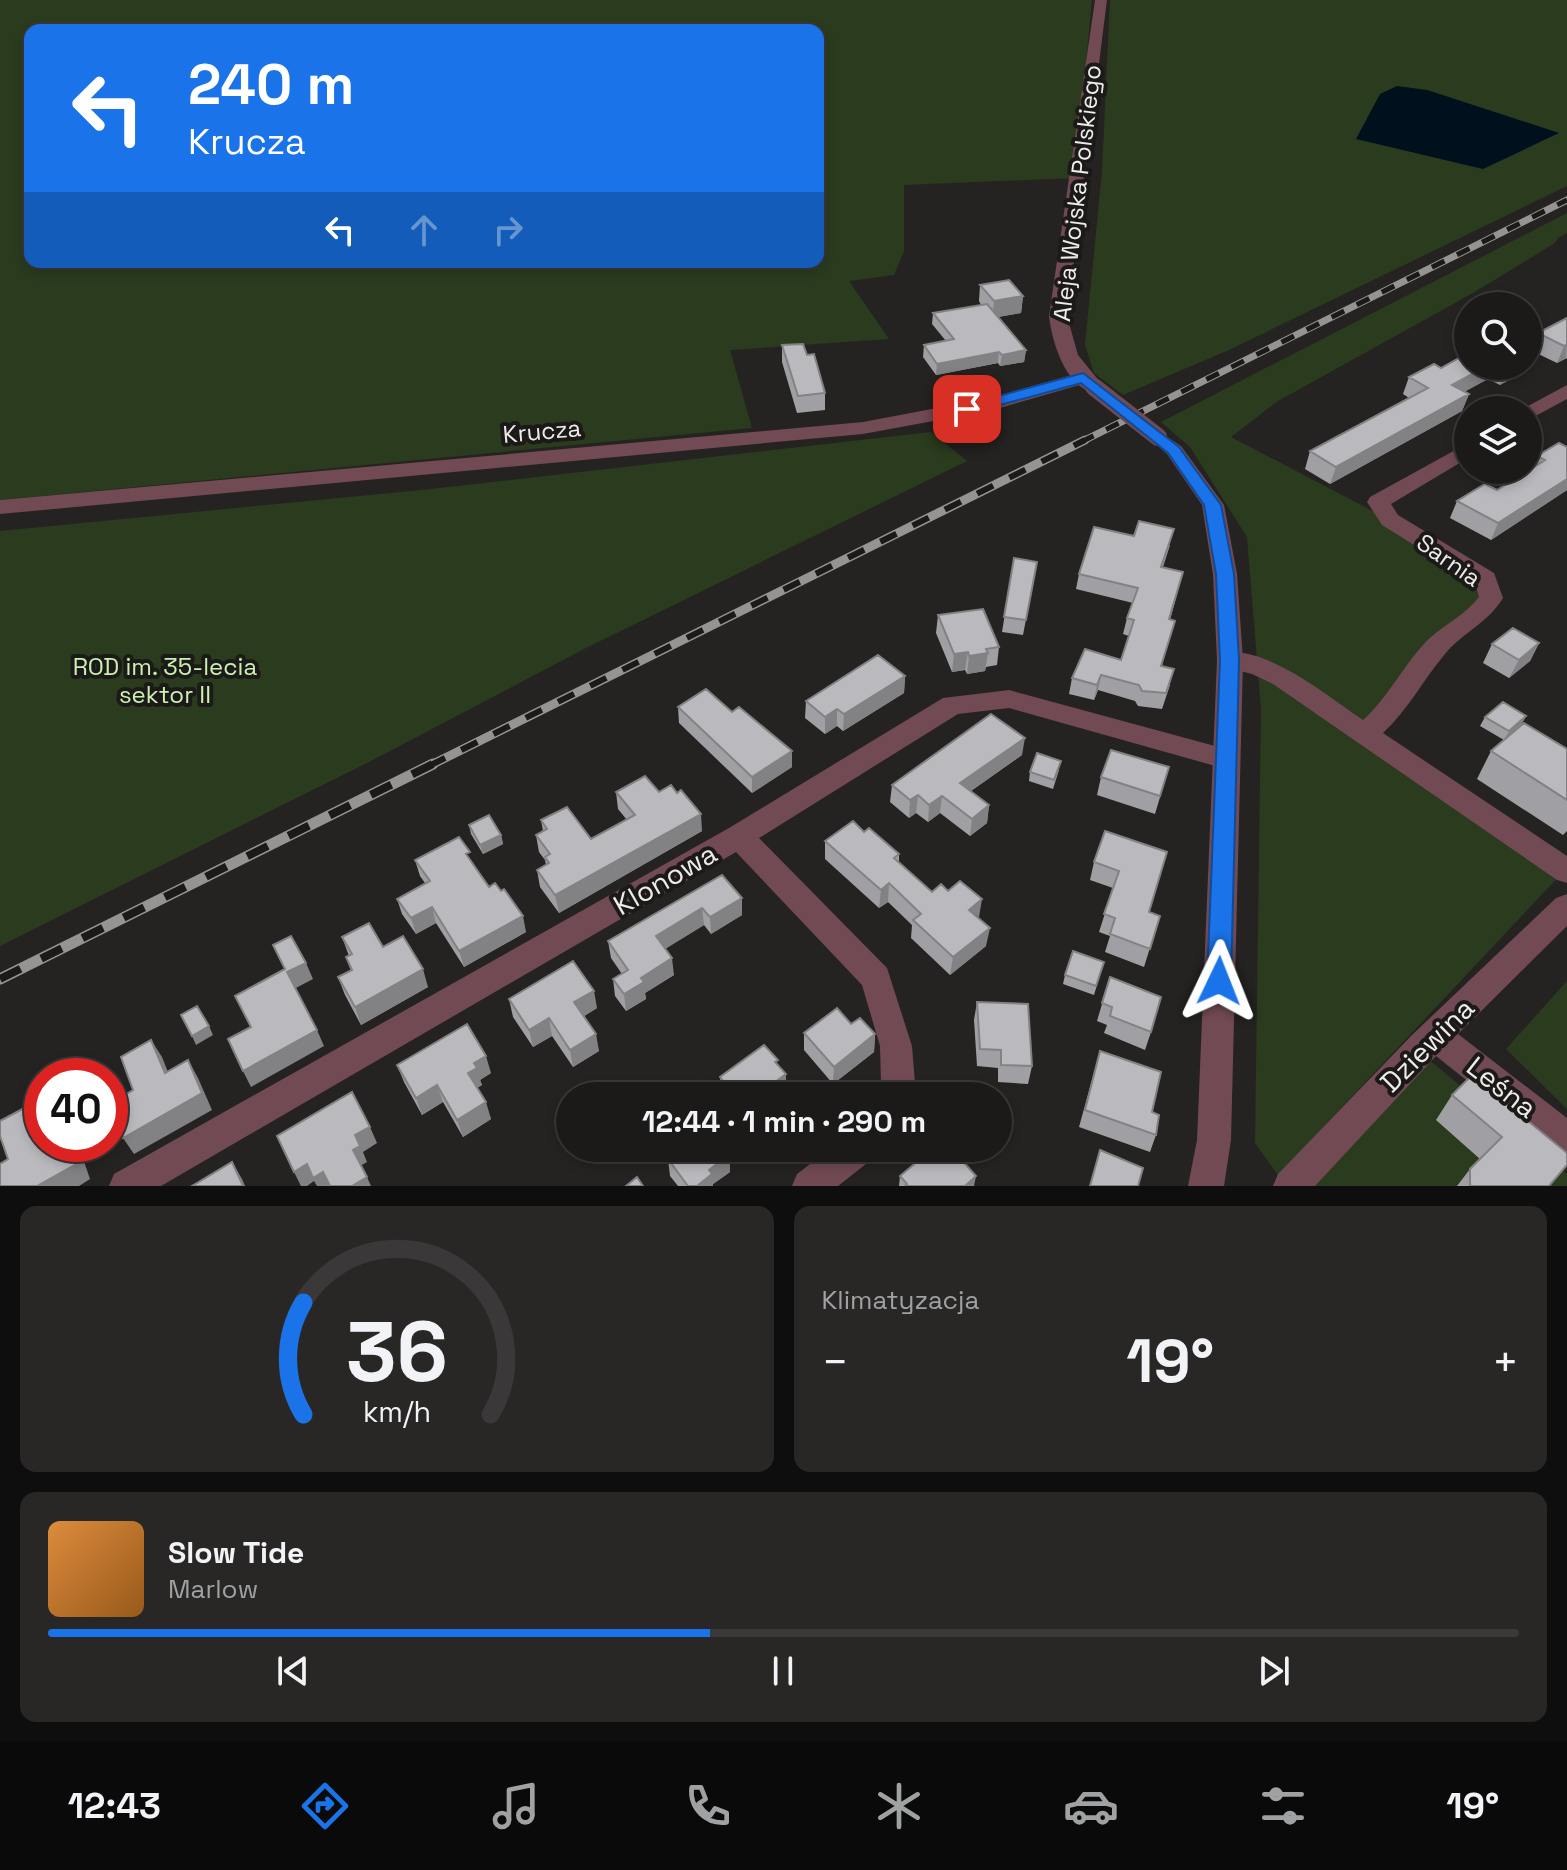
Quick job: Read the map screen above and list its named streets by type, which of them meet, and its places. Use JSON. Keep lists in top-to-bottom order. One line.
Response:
{"streets":{"street":["Aleja Wojska Polskiego","Krucza","Sarnia","Klonowa","Dziewina","Leśna"]},"crossings":[["Aleja Wojska Polskiego","Krucza"],["Aleja Wojska Polskiego","Klonowa"],["Dziewina","Leśna"]],"parks":["ROD im. 35-lecia sektor II"],"page":{"turn":["240 m","Krucza"],"limit":"40","trip":"12:44 · 1 min · 290 m","tile":"Klimatyzacja","heat":["−","19°","+"],"song":["Slow Tide","Marlow"],"tabs":["12:43","19°"],"gauge":["36","km/h"]}}
